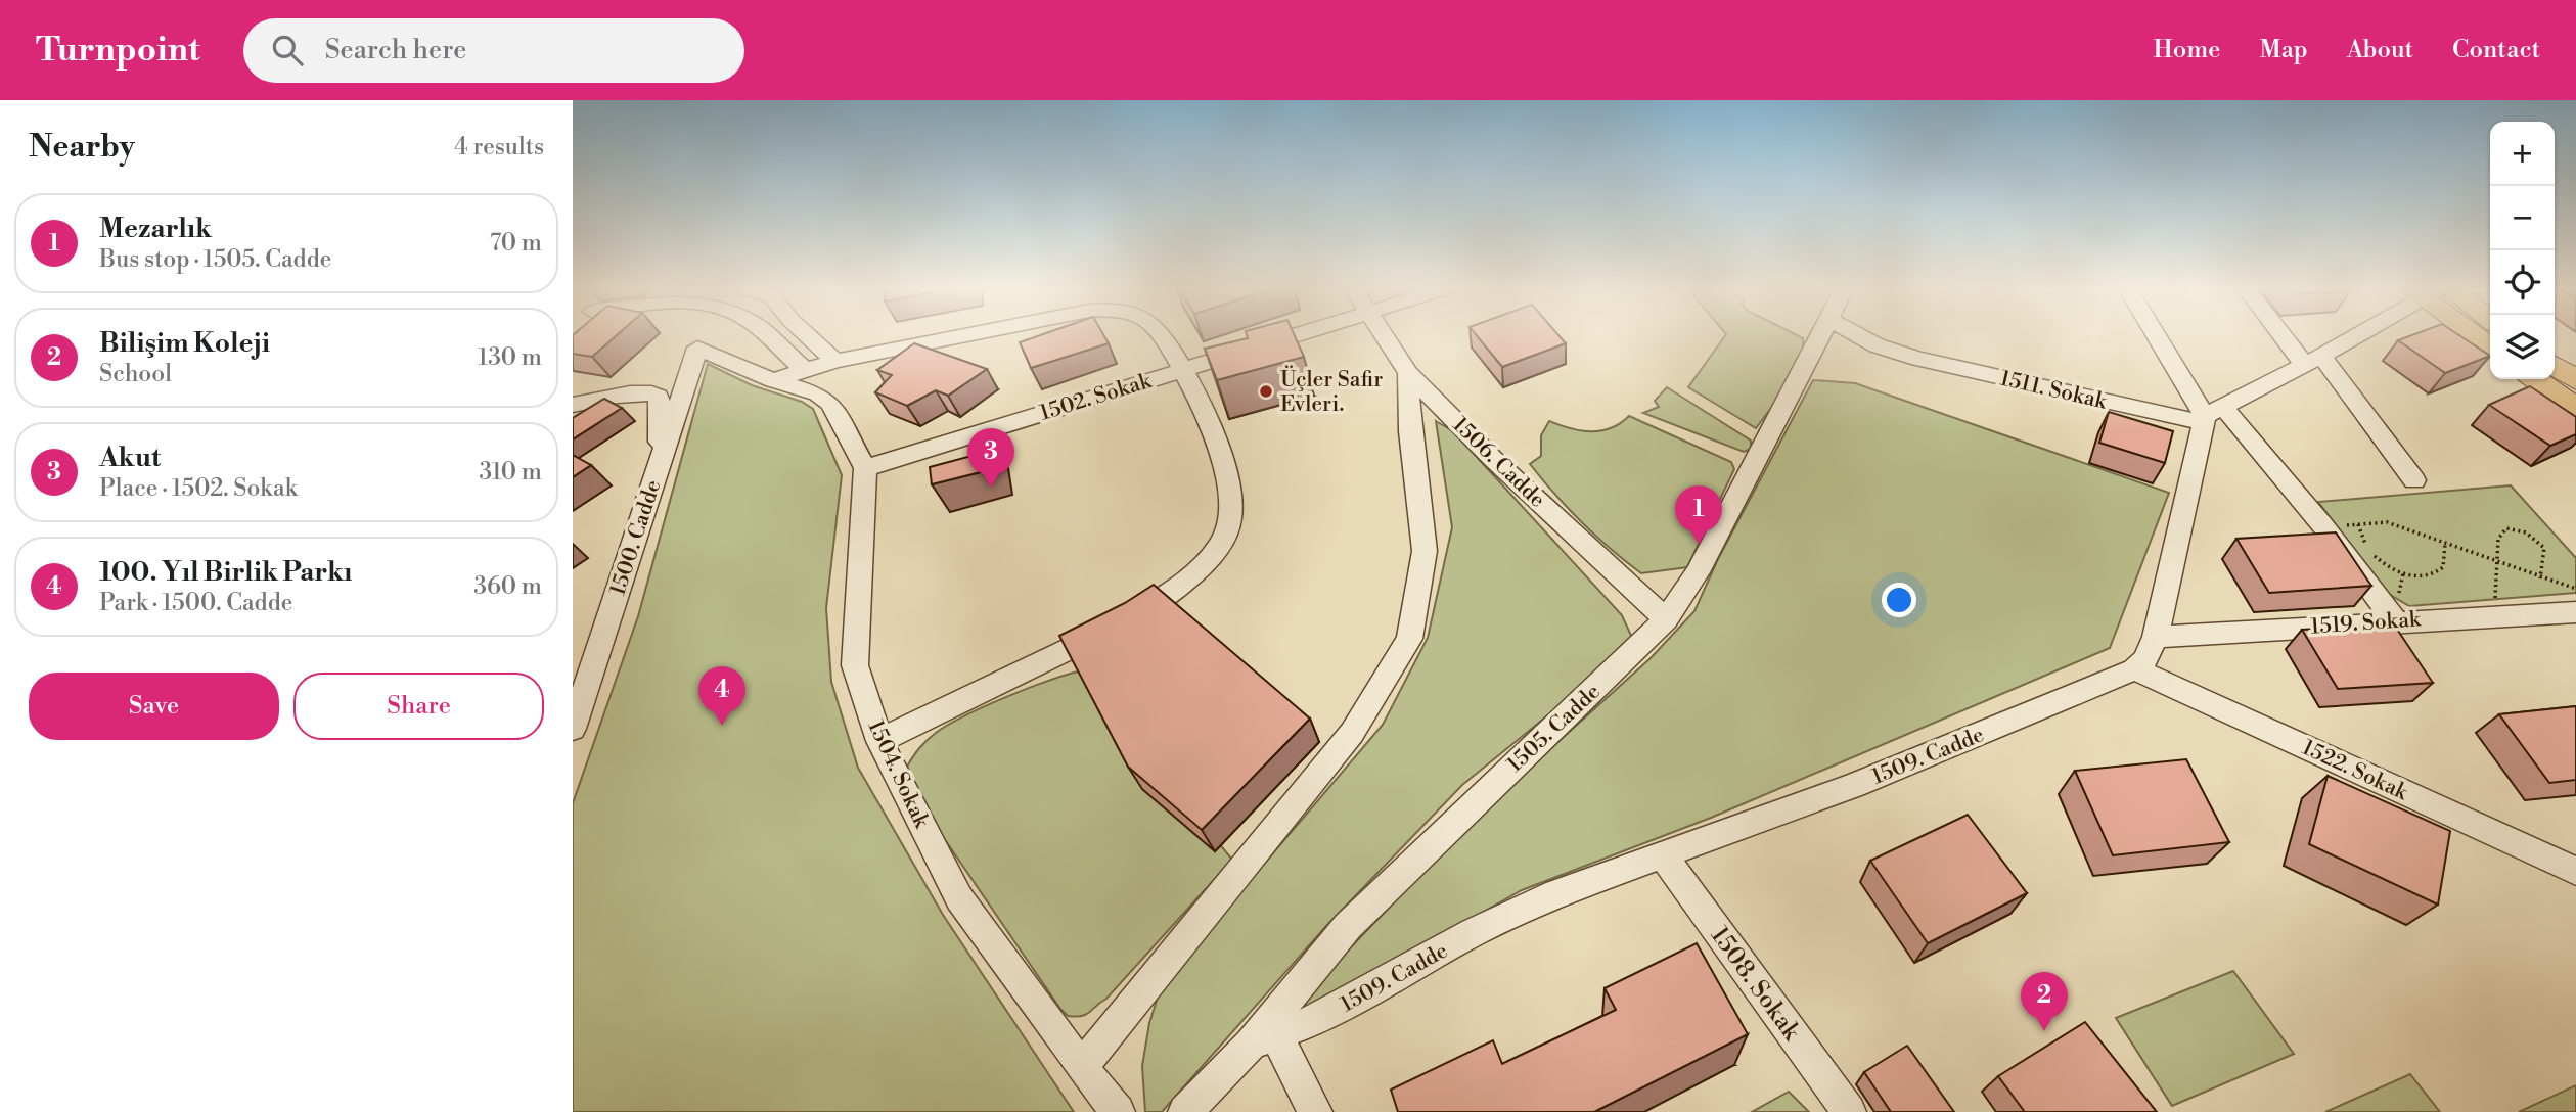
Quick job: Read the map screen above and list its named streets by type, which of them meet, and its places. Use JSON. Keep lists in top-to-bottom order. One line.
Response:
{"streets":{"street":["1511. Sokak","1502. Sokak","1506. Cadde","1500. Cadde","1519. Sokak","1505. Cadde","1509. Cadde","1522. Sokak","1504. Sokak","1508. Sokak"]},"crossings":[["1502. Sokak","1504. Sokak"],["1506. Cadde","1505. Cadde"],["1505. Cadde","1509. Cadde"],["1509. Cadde","1522. Sokak"],["1509. Cadde","1508. Sokak"]],"places":["Üçler Safir Evleri."],"page":{"header":"Turnpoint","search":"Search here","nav":["Home","Map","About","Contact"],"heading":["Nearby","4 results"],"map_buttons":["+","−"],"list":[{"mark":"1","name":"Mezarlık","note":"Bus stop · 1505. Cadde","value":"70 m"},{"mark":"2","name":"Bilişim Koleji","note":"School","value":"130 m"},{"mark":"3","name":"Akut","note":"Place · 1502. Sokak","value":"310 m"},{"mark":"4","name":"100. Yıl Birlik Parkı","note":"Park · 1500. Cadde","value":"360 m"}],"pins":["3","1","4","2"],"buttons":["Save","Share"]}}
